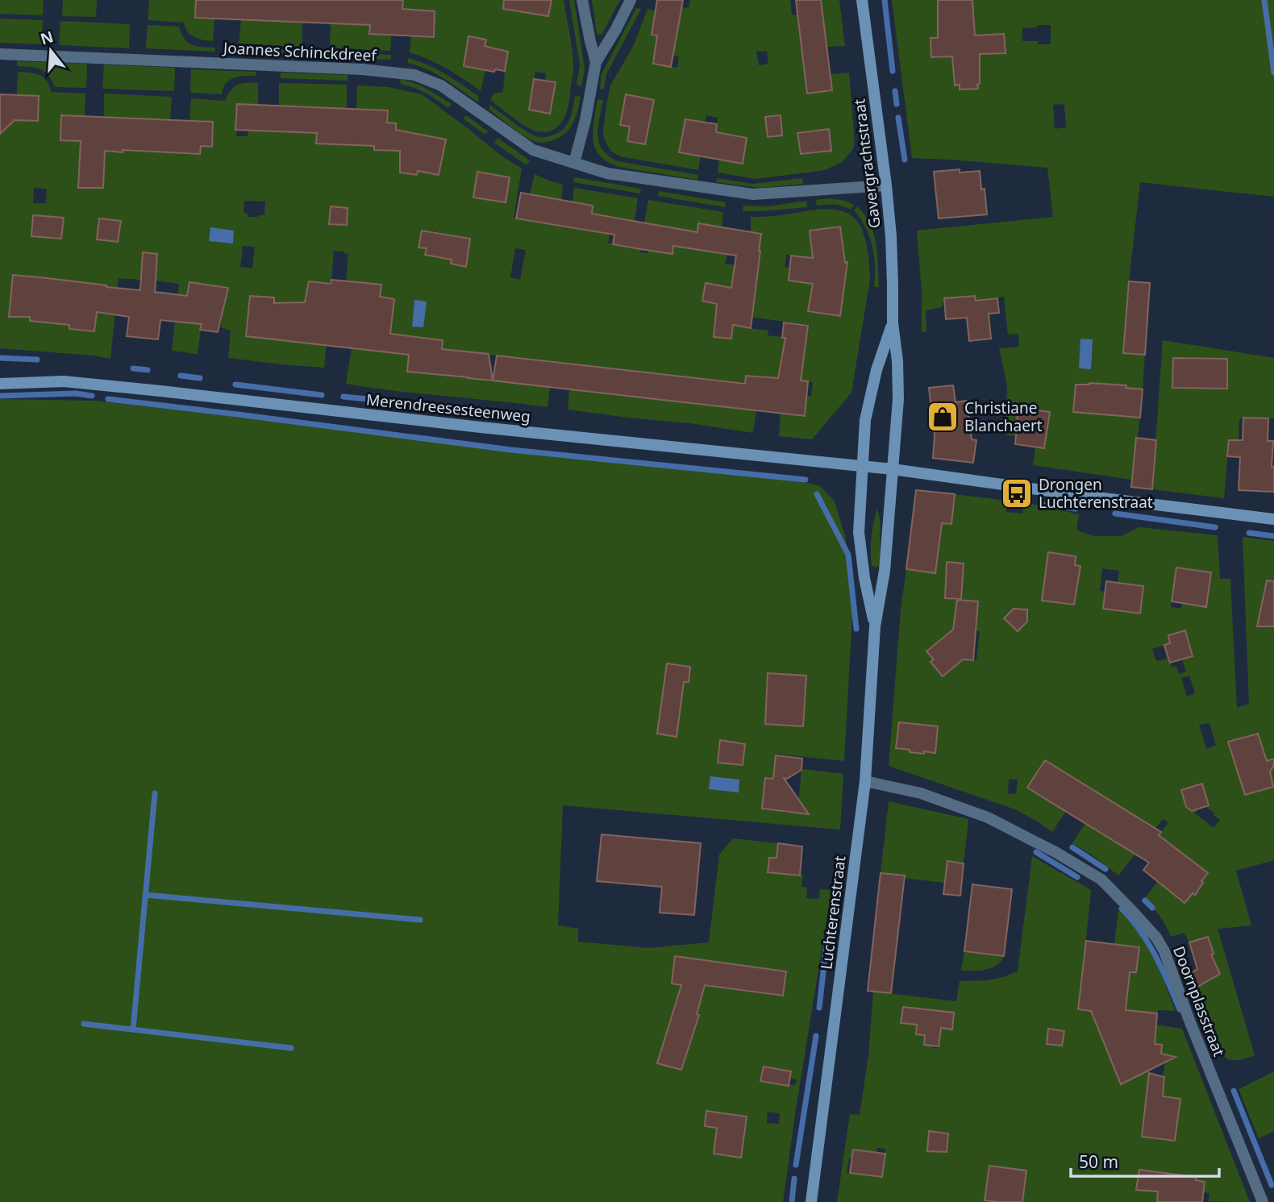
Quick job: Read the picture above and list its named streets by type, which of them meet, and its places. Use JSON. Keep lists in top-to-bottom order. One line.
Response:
{"streets":{"street":["Joannes Schinckdreef","Gavergrachtstraat","Merendreesesteenweg","Luchterenstraat","Doornplasstraat"]},"crossings":[["Joannes Schinckdreef","Gavergrachtstraat"],["Gavergrachtstraat","Merendreesesteenweg"],["Gavergrachtstraat","Luchterenstraat"],["Merendreesesteenweg","Luchterenstraat"],["Luchterenstraat","Doornplasstraat"]],"places":{"shop":["Christiane Blanchaert"],"bus stop":["Drongen Luchterenstraat"]},"scale_bar":"50 m","north":"top"}
